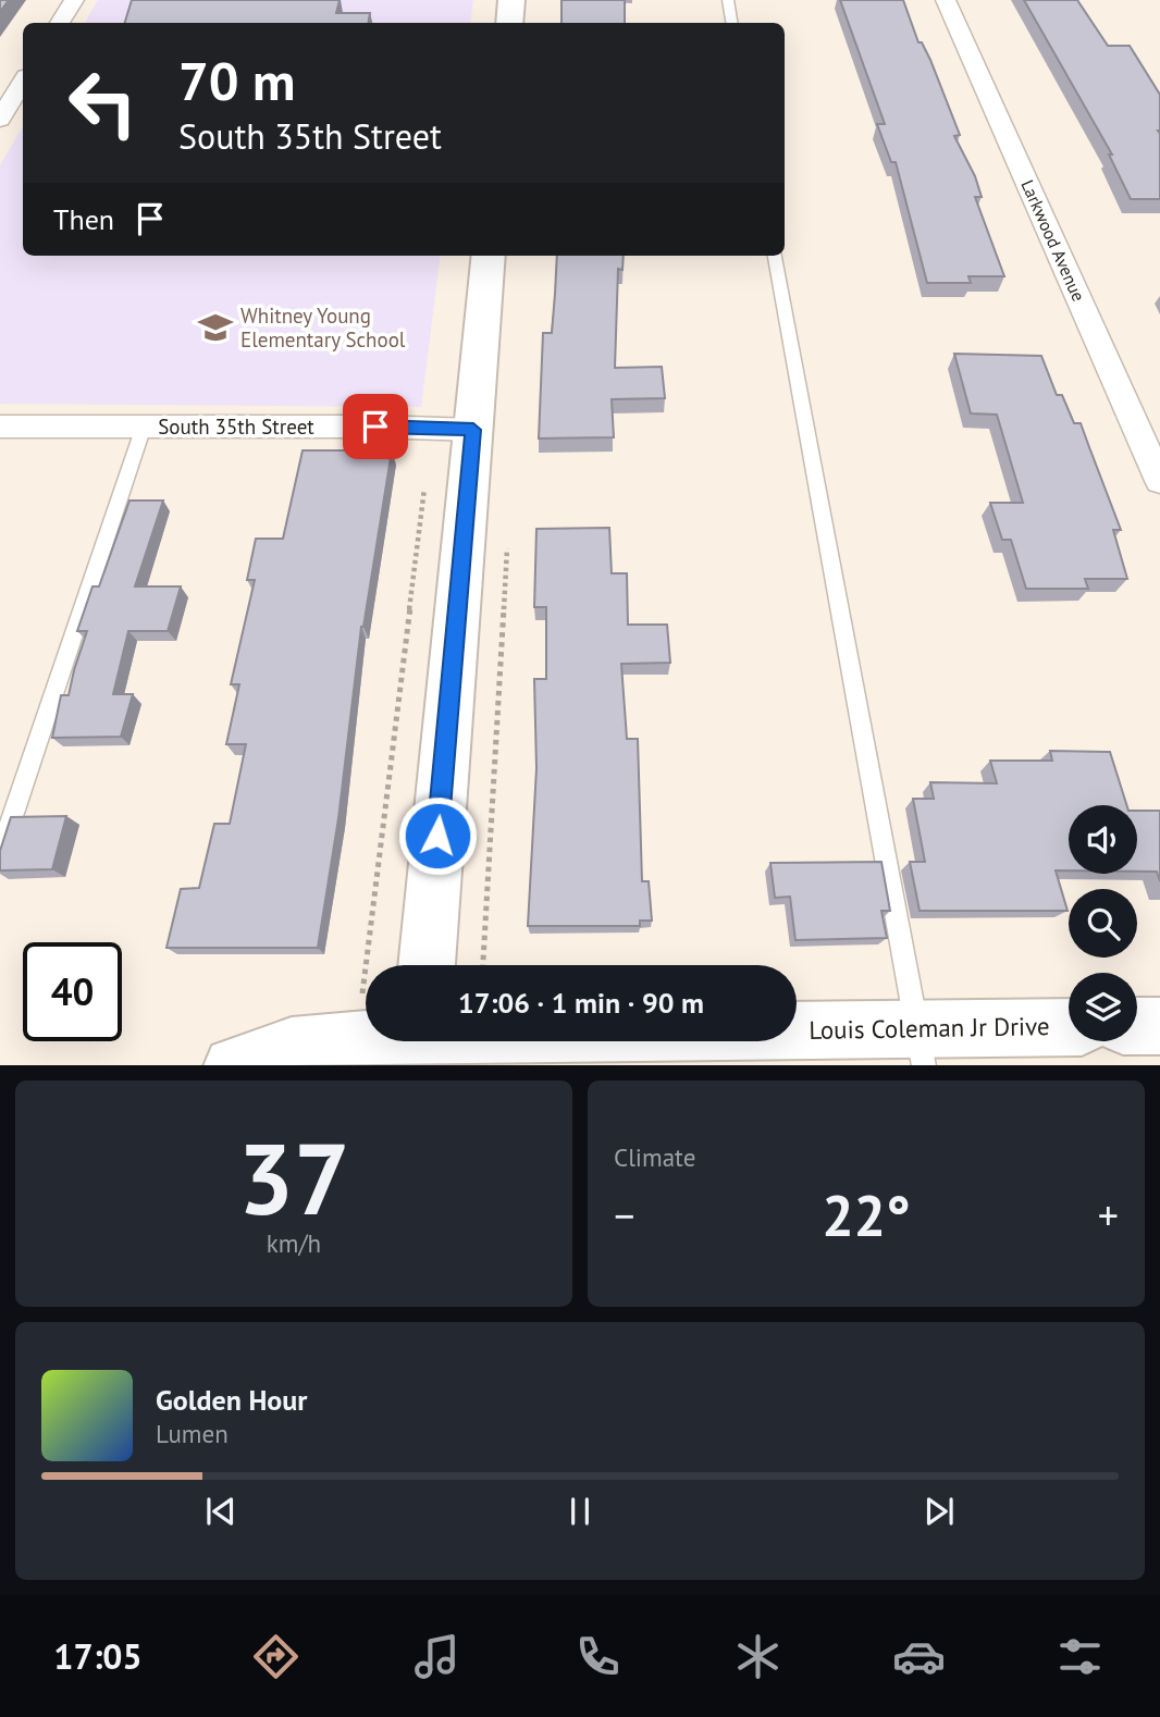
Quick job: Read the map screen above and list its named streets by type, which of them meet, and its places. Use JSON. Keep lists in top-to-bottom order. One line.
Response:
{"streets":{"street":["Larkwood Avenue","South 35th Street","Louis Coleman Jr Drive"]},"places":{"school or university":["Whitney Young Elementary School"]},"page":{"turn":["70 m","South 35th Street"],"then":"Then","limit":"40","trip":"17:06 · 1 min · 90 m","tile":[["37","km/h"],"Climate"],"heat":["−","22°","+"],"song":["Golden Hour","Lumen"],"tabs":"17:05"}}
